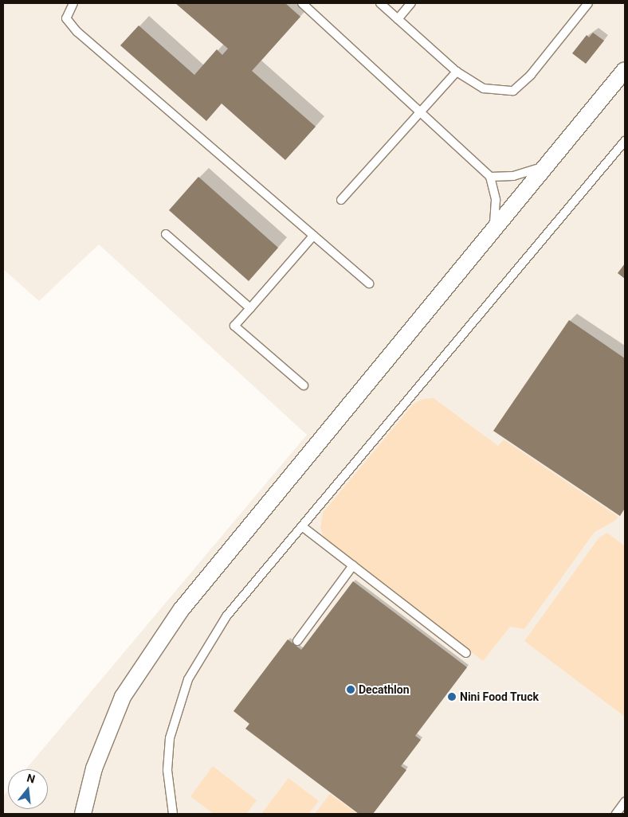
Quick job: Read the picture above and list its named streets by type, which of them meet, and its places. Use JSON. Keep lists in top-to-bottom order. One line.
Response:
{"places":["Decathlon","Nini Food Truck"],"north":"top"}
